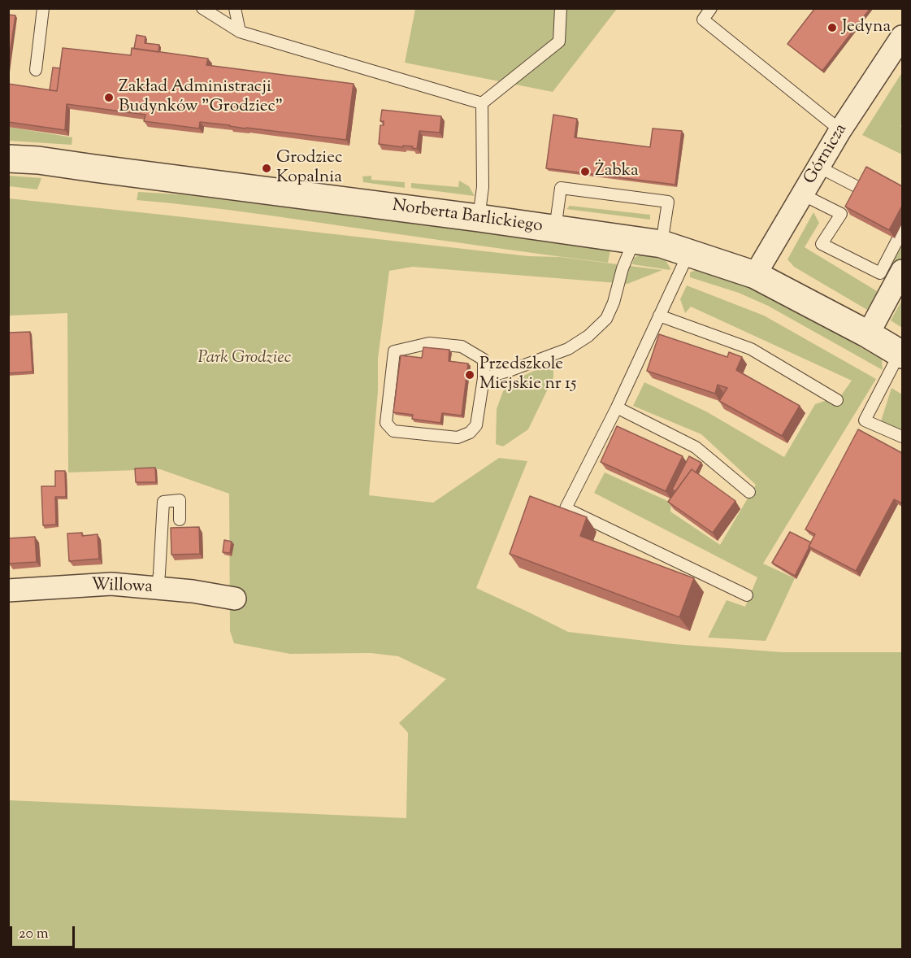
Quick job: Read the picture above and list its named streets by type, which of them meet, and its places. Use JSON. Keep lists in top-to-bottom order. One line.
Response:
{"streets":{"street":["Górnicza","Norberta Barlickiego","Willowa"]},"crossings":[["Górnicza","Norberta Barlickiego"]],"parks":["Park Grodziec"],"places":["Jedyna","Zakład Administracji Budynków \"Grodziec\"","Grodziec Kopalnia","Żabka","Przedszkole Miejskie nr 15"],"scale_bar":"20 m"}
